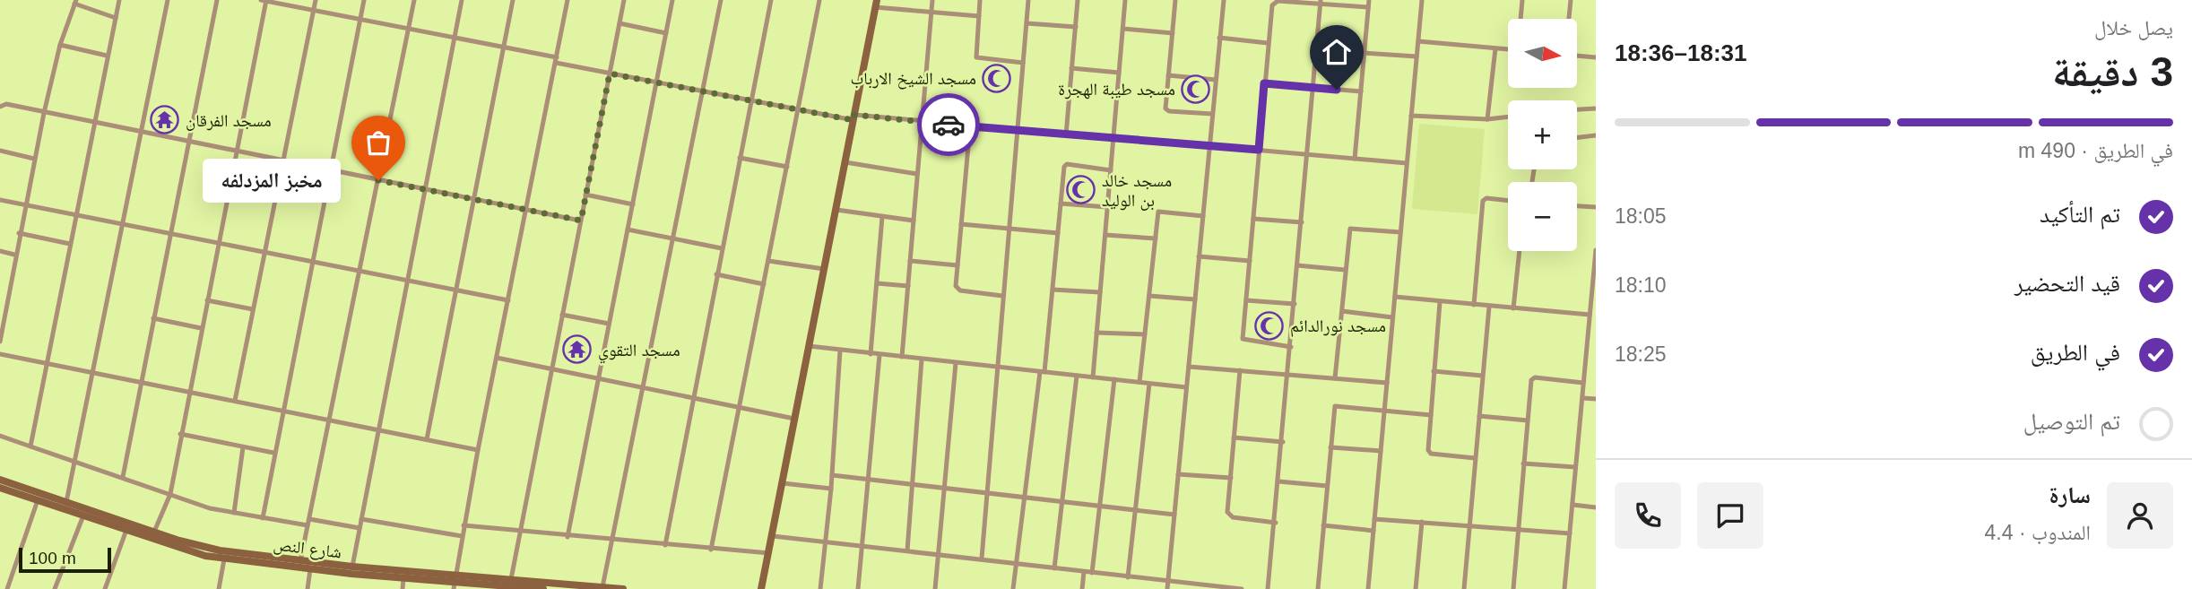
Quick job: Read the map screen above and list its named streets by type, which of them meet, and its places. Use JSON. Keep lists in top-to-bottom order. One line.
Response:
{"streets":{"main road":["شارع النص"]},"places":{"mosque":["مسجد الشيخ الارباب","مسجد طيبة الهجرة","مسجد خالد بن الوليد","مسجد نورالدائم"],"temple":["مسجد الفرقان","مسجد التقوي"],"other":["مخبز المزدلفه"]},"scale_bar":"100 m","north":"right","page":{"heading":["3 دقيقة","يصل خلال","18:31–18:36"],"panel":["سارة","المندوب · 4.4"],"map_buttons":["+","−"],"bar":"في الطريق · 490 m","bubble":"مخبز المزدلفه","list":[["تم التأكيد","18:05"],["قيد التحضير","18:10"],["في الطريق","18:25"],"تم التوصيل"],"scale":"100 m"}}
